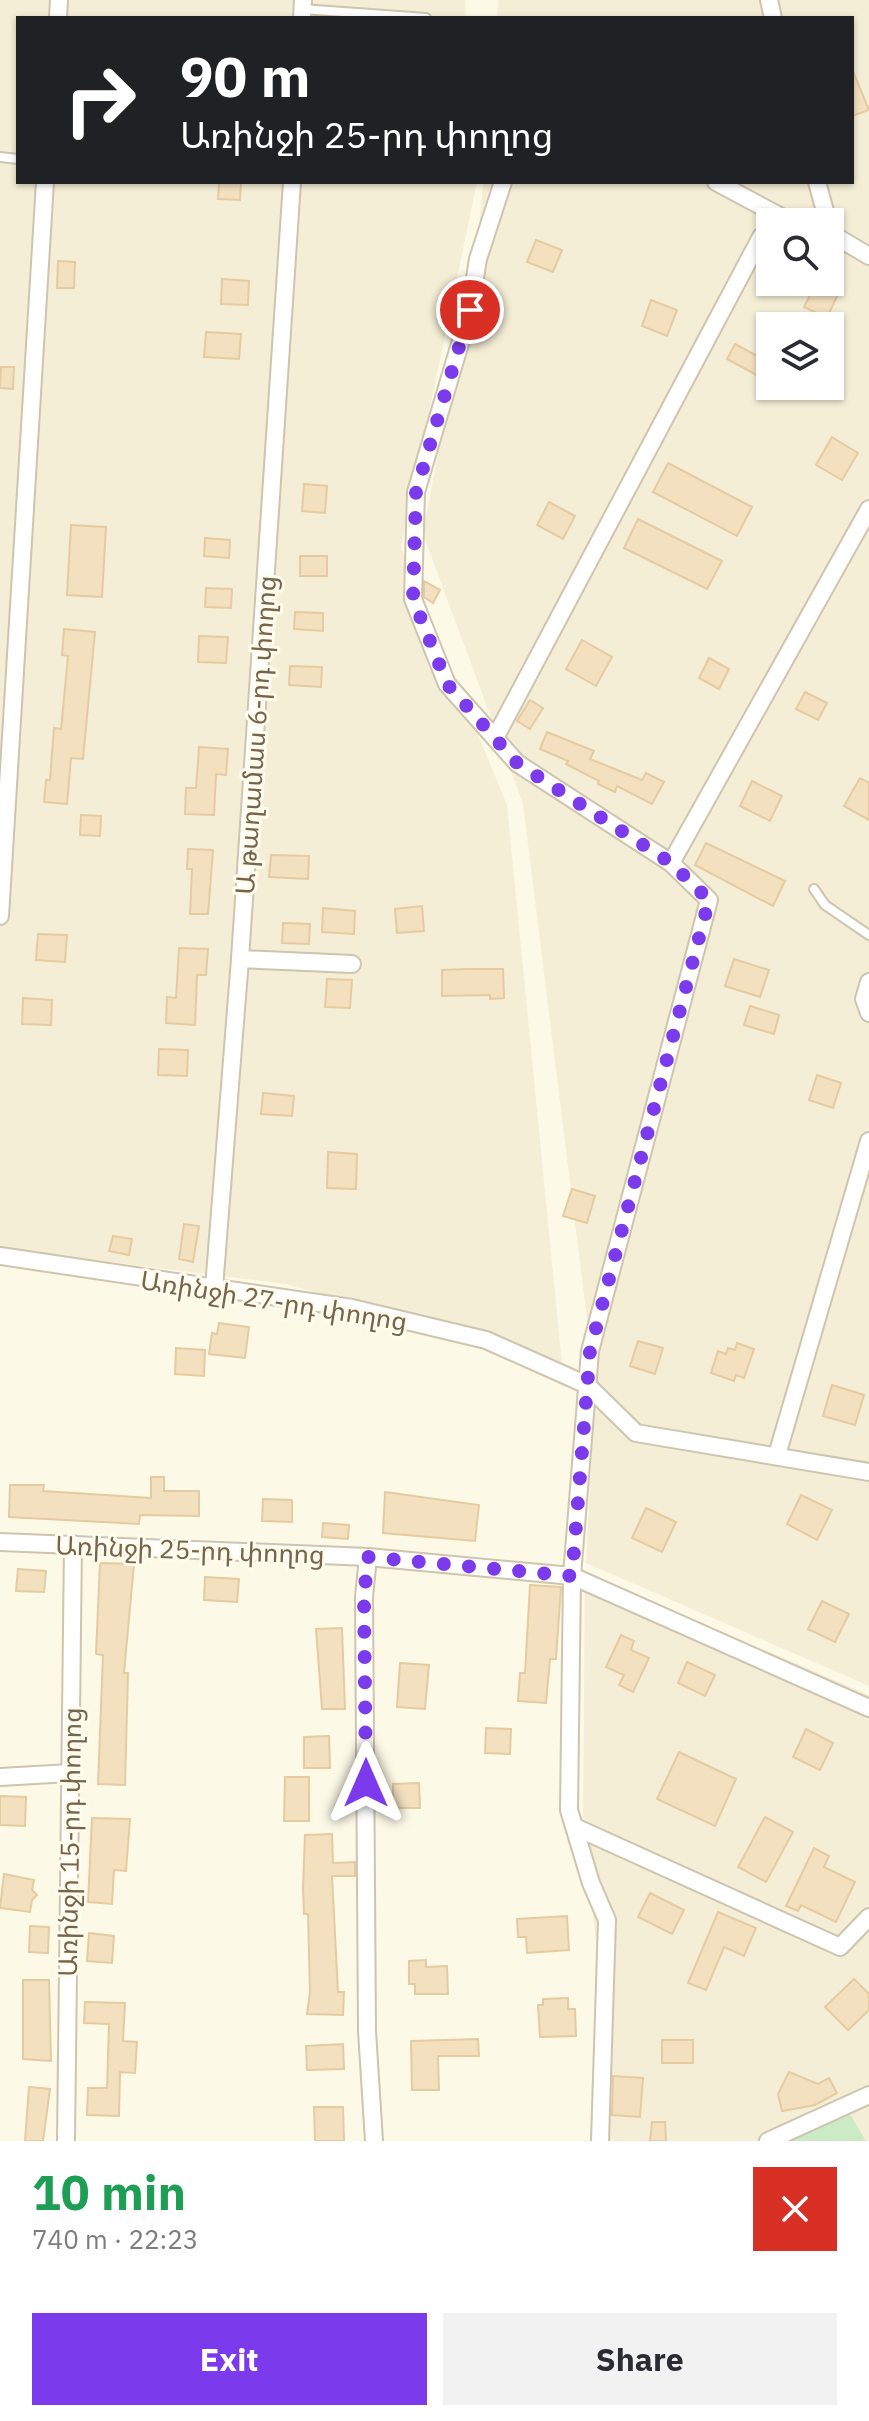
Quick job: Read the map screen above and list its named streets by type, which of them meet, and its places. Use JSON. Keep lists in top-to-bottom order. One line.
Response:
{"streets":{"street":["Ա թաղամաս 6-րդ փողոց","Առինջի 27-րդ փողոց","Առինջի 25-րդ փողոց","Առինջի 15-րդ փողոց"]},"crossings":[["Ա թաղամաս 6-րդ փողոց","Առինջի 27-րդ փողոց"],["Առինջի 25-րդ փողոց","Առինջի 15-րդ փողոց"]],"page":{"turn":["90 m","Առինջի 25-րդ փողոց"],"heading":["10 min","740 m · 22:23"],"buttons":["Exit","Share"]}}
